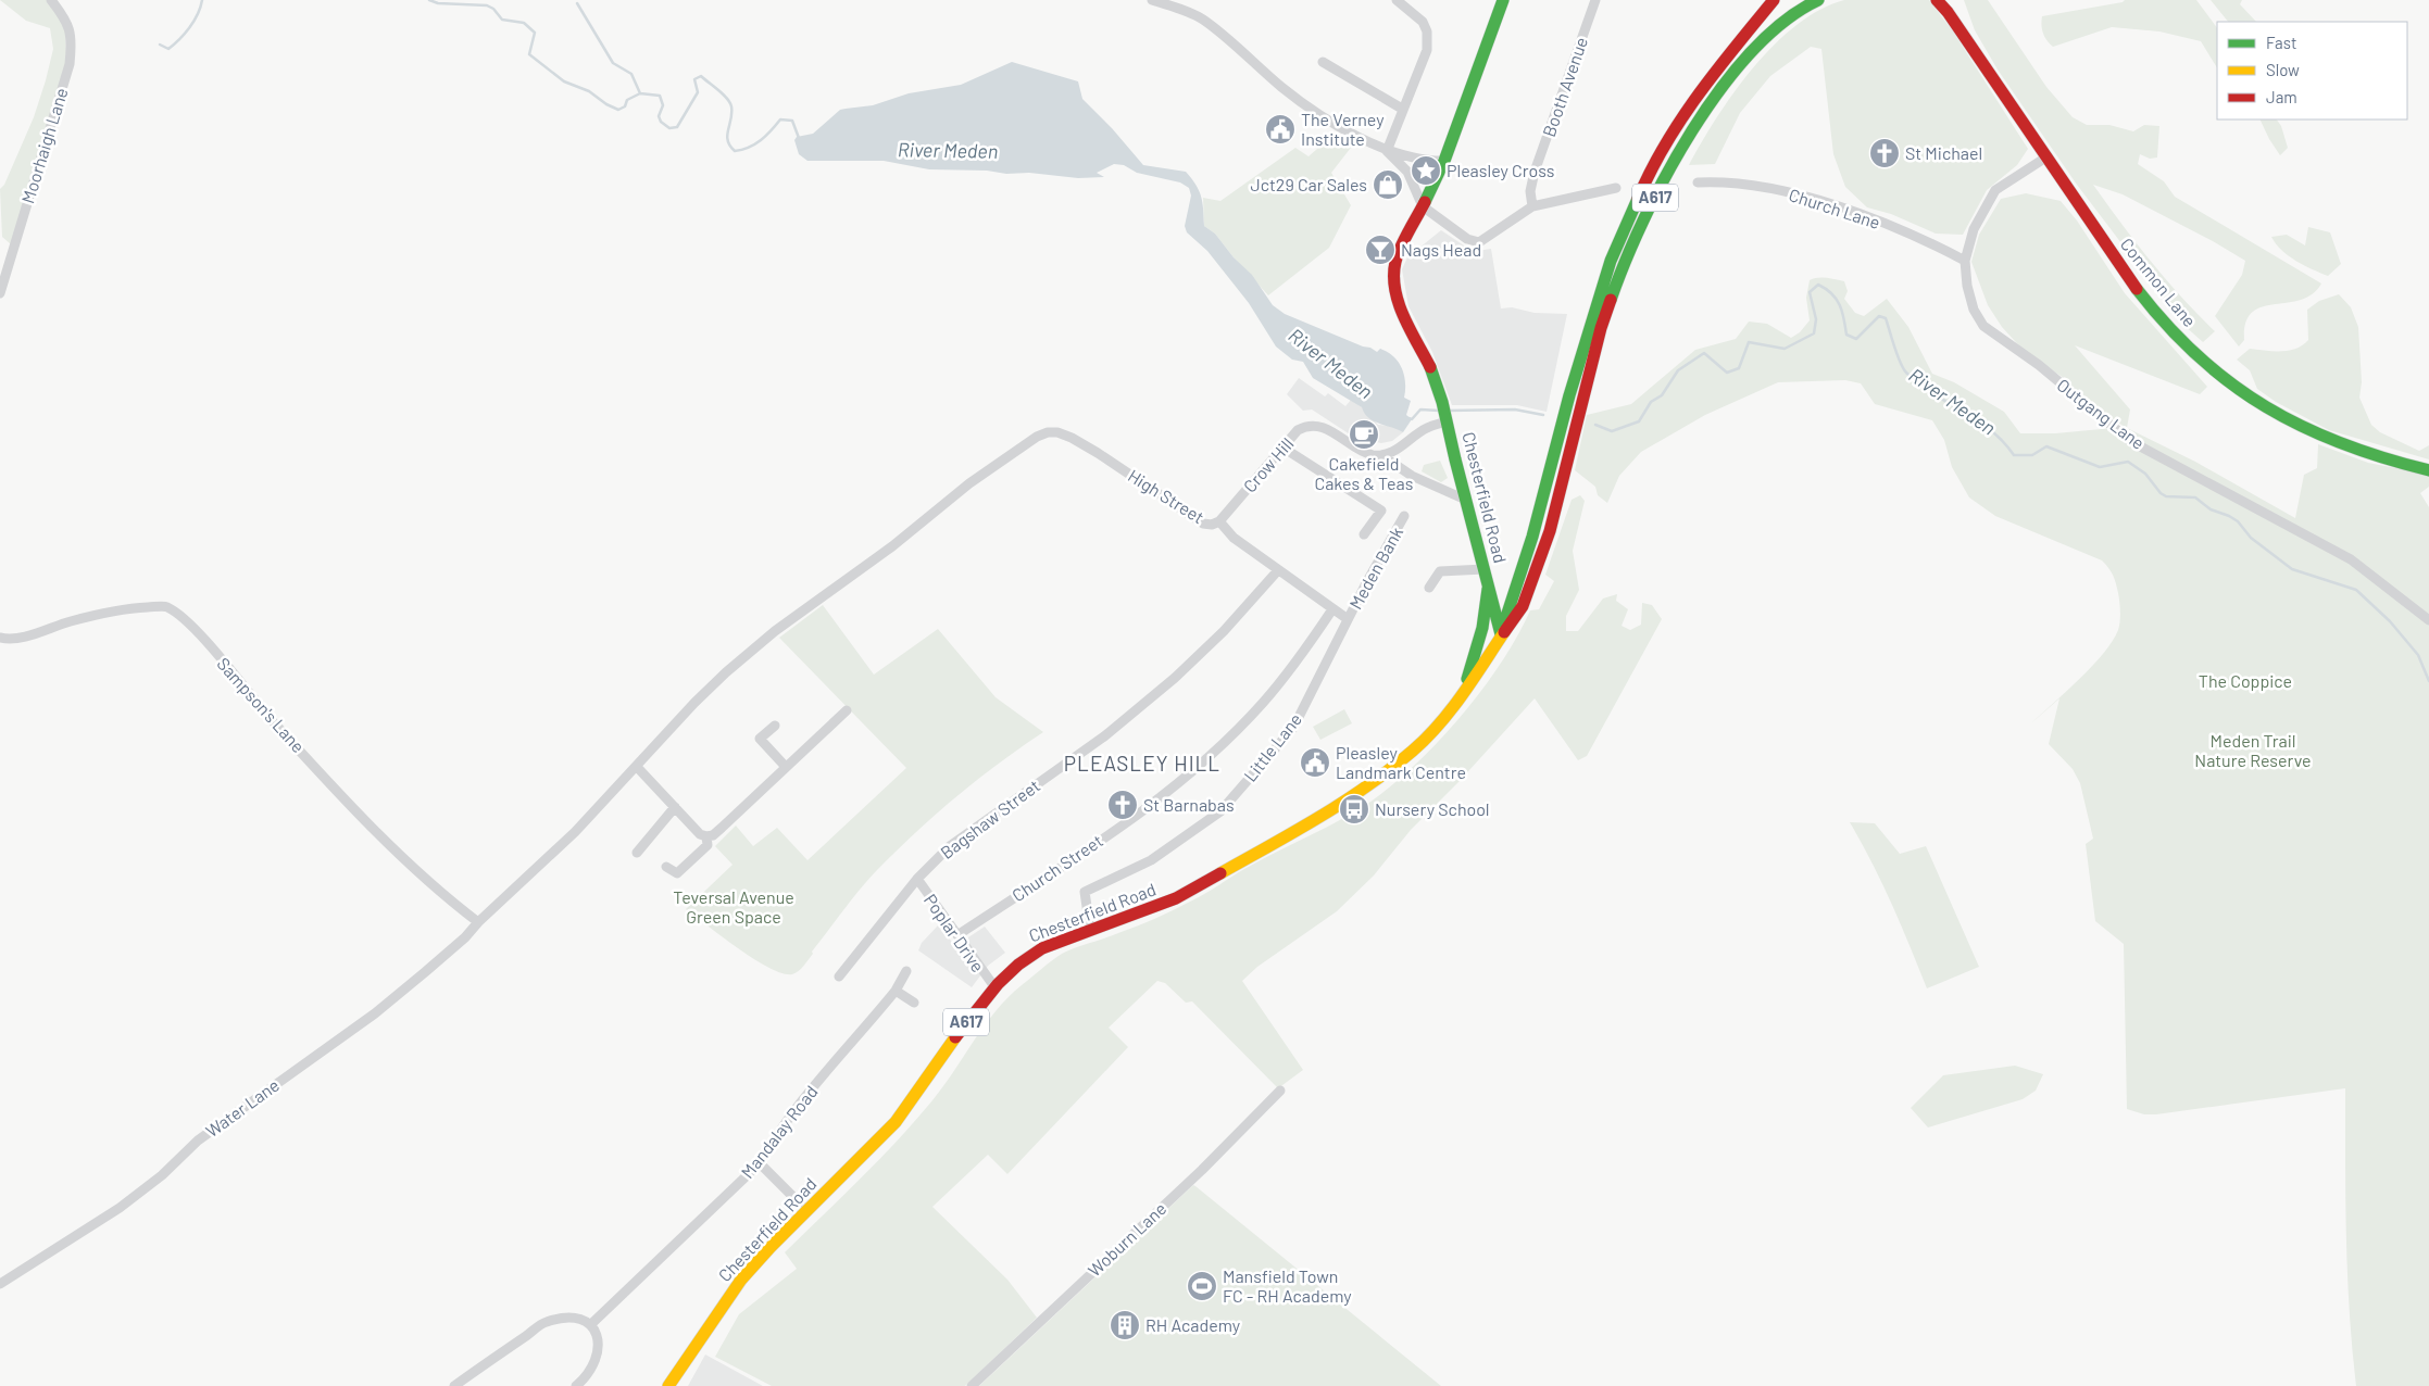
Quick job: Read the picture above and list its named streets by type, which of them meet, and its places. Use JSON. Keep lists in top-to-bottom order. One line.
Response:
{"streets":{"main road":["A617","Common Lane","Chesterfield Road"],"street":["Booth Avenue","Moorhaigh Lane","Church Lane","Outgang Lane","Crow Hill","High Street","Meden Bank","Sampson's Lane","Little Lane","Bagshaw Street","Church Street","Poplar Drive","Water Lane","Mandalay Road","Woburn Lane"]},"crossings":[["A617","Chesterfield Road"],["Church Lane","Outgang Lane"],["Common Lane","Outgang Lane"],["Crow Hill","High Street"],["Crow Hill","Chesterfield Road"],["High Street","Meden Bank"],["High Street","Little Lane"],["High Street","Bagshaw Street"],["High Street","Church Street"],["High Street","Water Lane"],["Chesterfield Road","Little Lane"],["Chesterfield Road","Poplar Drive"],["Meden Bank","Little Lane"],["Sampson's Lane","Water Lane"],["Bagshaw Street","Poplar Drive"],["Church Street","Poplar Drive"]],"districts":["PLEASLEY HILL"],"water":["River Meden"],"parks":["The Coppice","Meden Trail Nature Reserve","Teversal Avenue Green Space"],"places":{"public building":["The Verney Institute","Pleasley Landmark Centre"],"church":["St Michael","St Barnabas"],"place":["Pleasley Cross"],"shop":["Jct29 Car Sales"],"bar":["Nags Head"],"cafe":["Cakefield Cakes & Teas"],"bus stop":["Nursery School"],"sports":["Mansfield Town FC - RH Academy"],"building":["RH Academy"]},"legend":["Fast","Slow","Jam"]}
